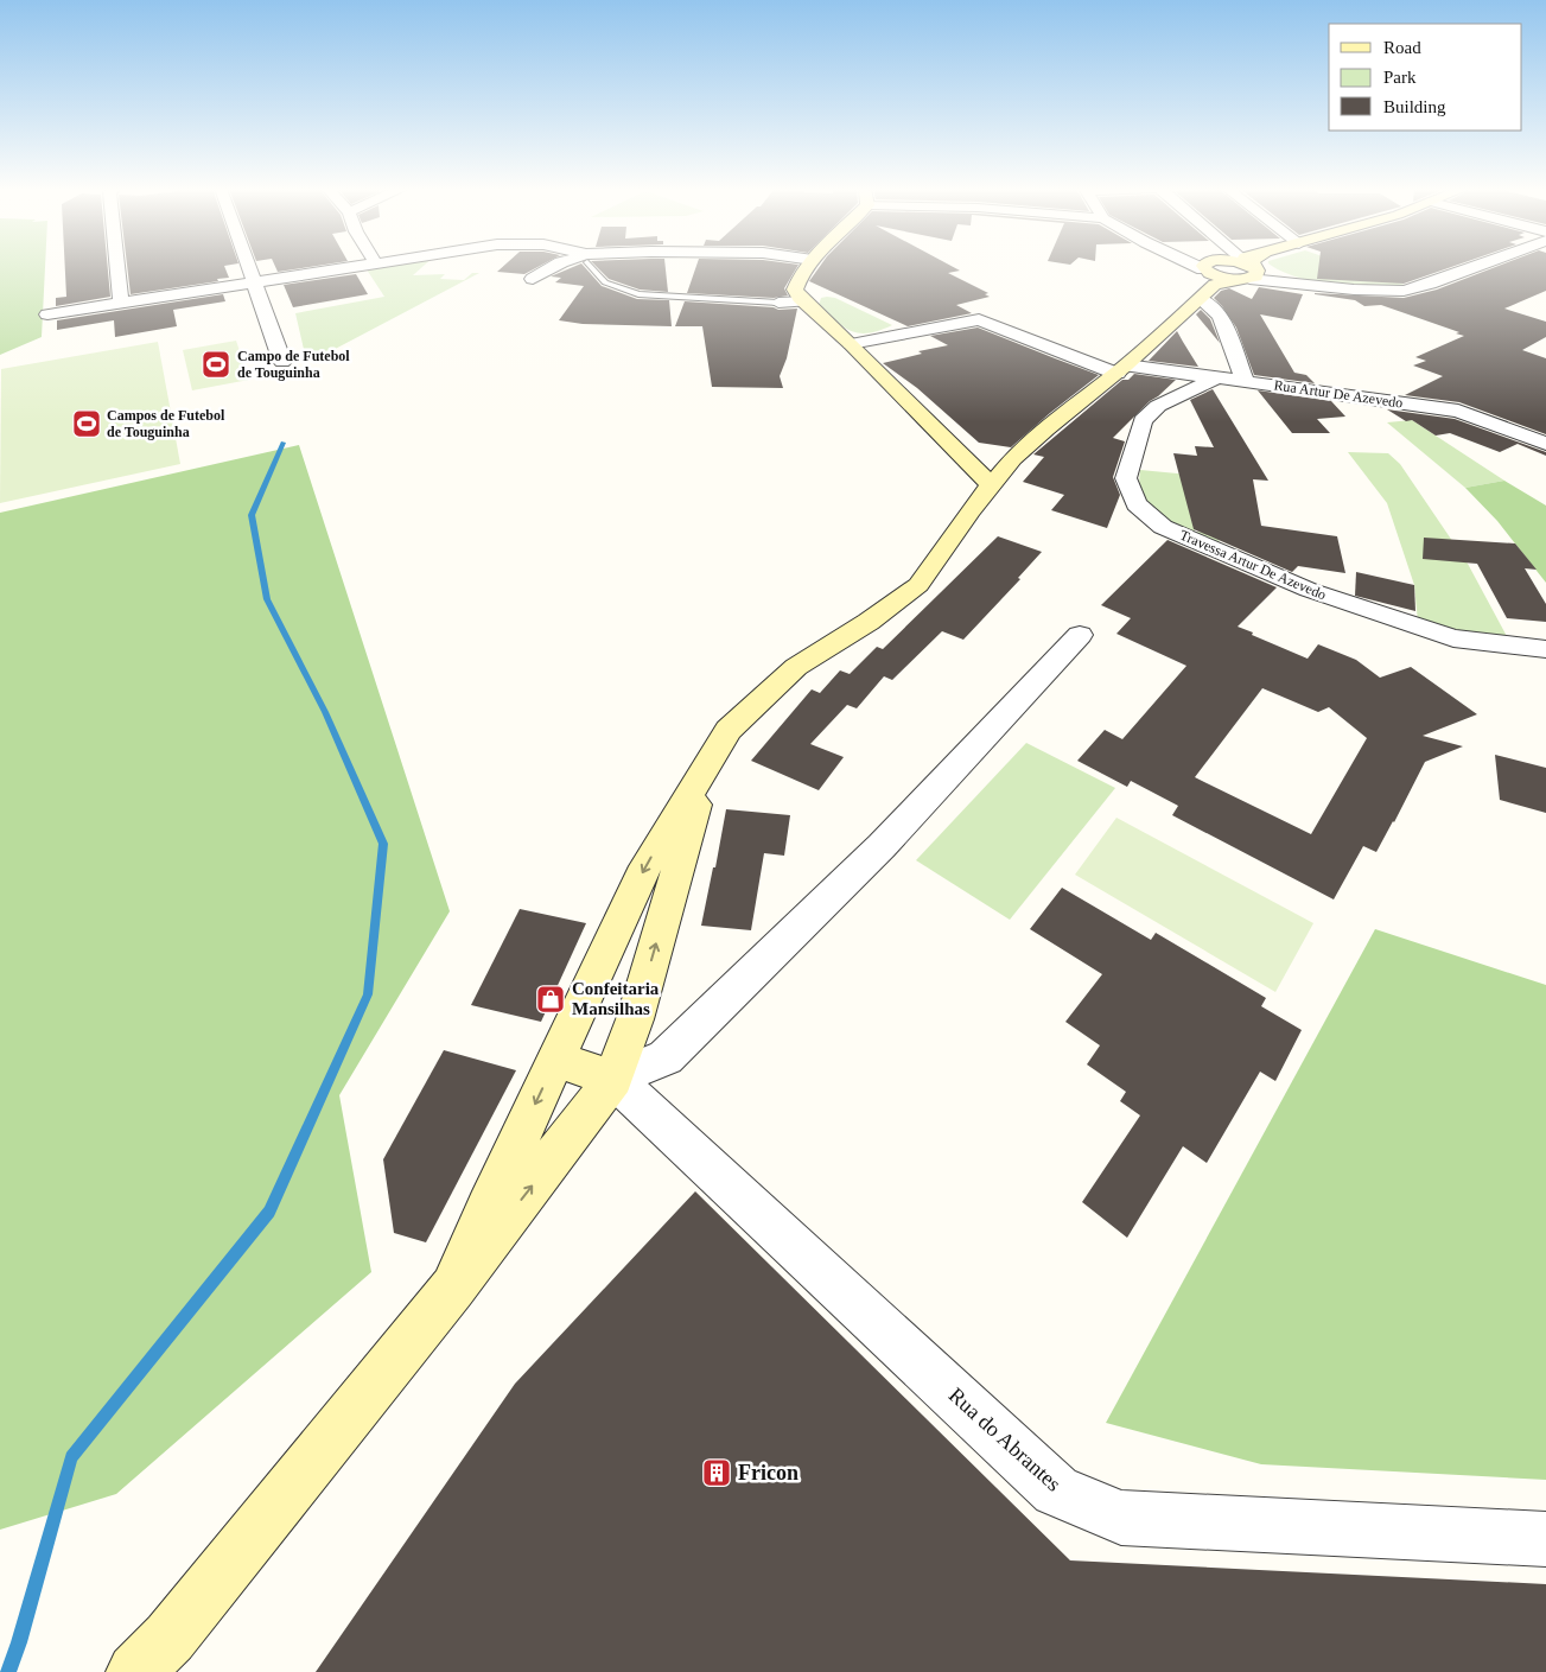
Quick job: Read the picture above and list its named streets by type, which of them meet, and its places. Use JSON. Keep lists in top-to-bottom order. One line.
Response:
{"streets":{"street":["Rua Artur De Azevedo","Travessa Artur De Azevedo","Rua do Abrantes"]},"crossings":[["Rua Artur De Azevedo","Travessa Artur De Azevedo"]],"places":{"sports":["Campo de Futebol de Touguinha","Campos de Futebol de Touguinha"],"shop":["Confeitaria Mansilhas"],"building":["Fricon"]},"legend":["Road","Park","Building"]}
